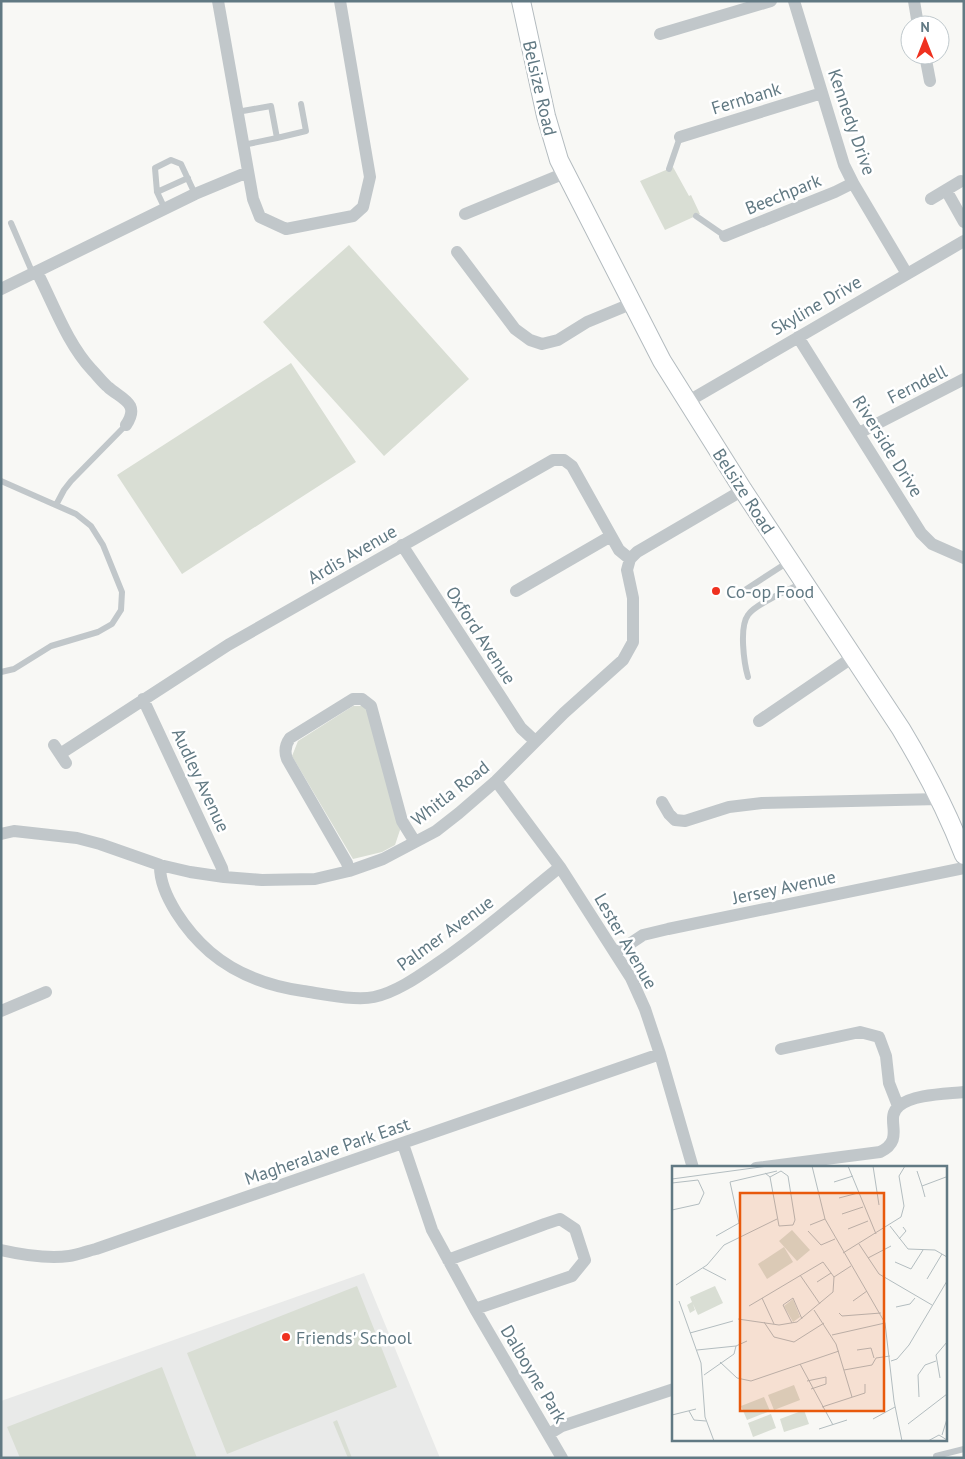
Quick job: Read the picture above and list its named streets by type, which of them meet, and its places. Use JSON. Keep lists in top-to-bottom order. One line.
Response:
{"streets":{"street":["Belsize Road","Fernbank","Kennedy Drive","Beechpark","Skyline Drive","Ferndell","Riverside Drive","Ardis Avenue","Oxford Avenue","Audley Avenue","Whitla Road","Jersey Avenue","Palmer Avenue","Lester Avenue","Magheralave Park East","Dalboyne Park"]},"crossings":[["Belsize Road","Skyline Drive"],["Fernbank","Kennedy Drive"],["Kennedy Drive","Beechpark"],["Kennedy Drive","Skyline Drive"],["Skyline Drive","Riverside Drive"],["Ferndell","Riverside Drive"],["Ardis Avenue","Oxford Avenue"],["Ardis Avenue","Audley Avenue"],["Ardis Avenue","Whitla Road"],["Oxford Avenue","Whitla Road"],["Audley Avenue","Whitla Road"],["Whitla Road","Palmer Avenue"],["Whitla Road","Lester Avenue"],["Jersey Avenue","Lester Avenue"],["Palmer Avenue","Lester Avenue"],["Lester Avenue","Magheralave Park East"],["Magheralave Park East","Dalboyne Park"]],"places":["Co-op Food","Friends' School"],"north":"top"}
